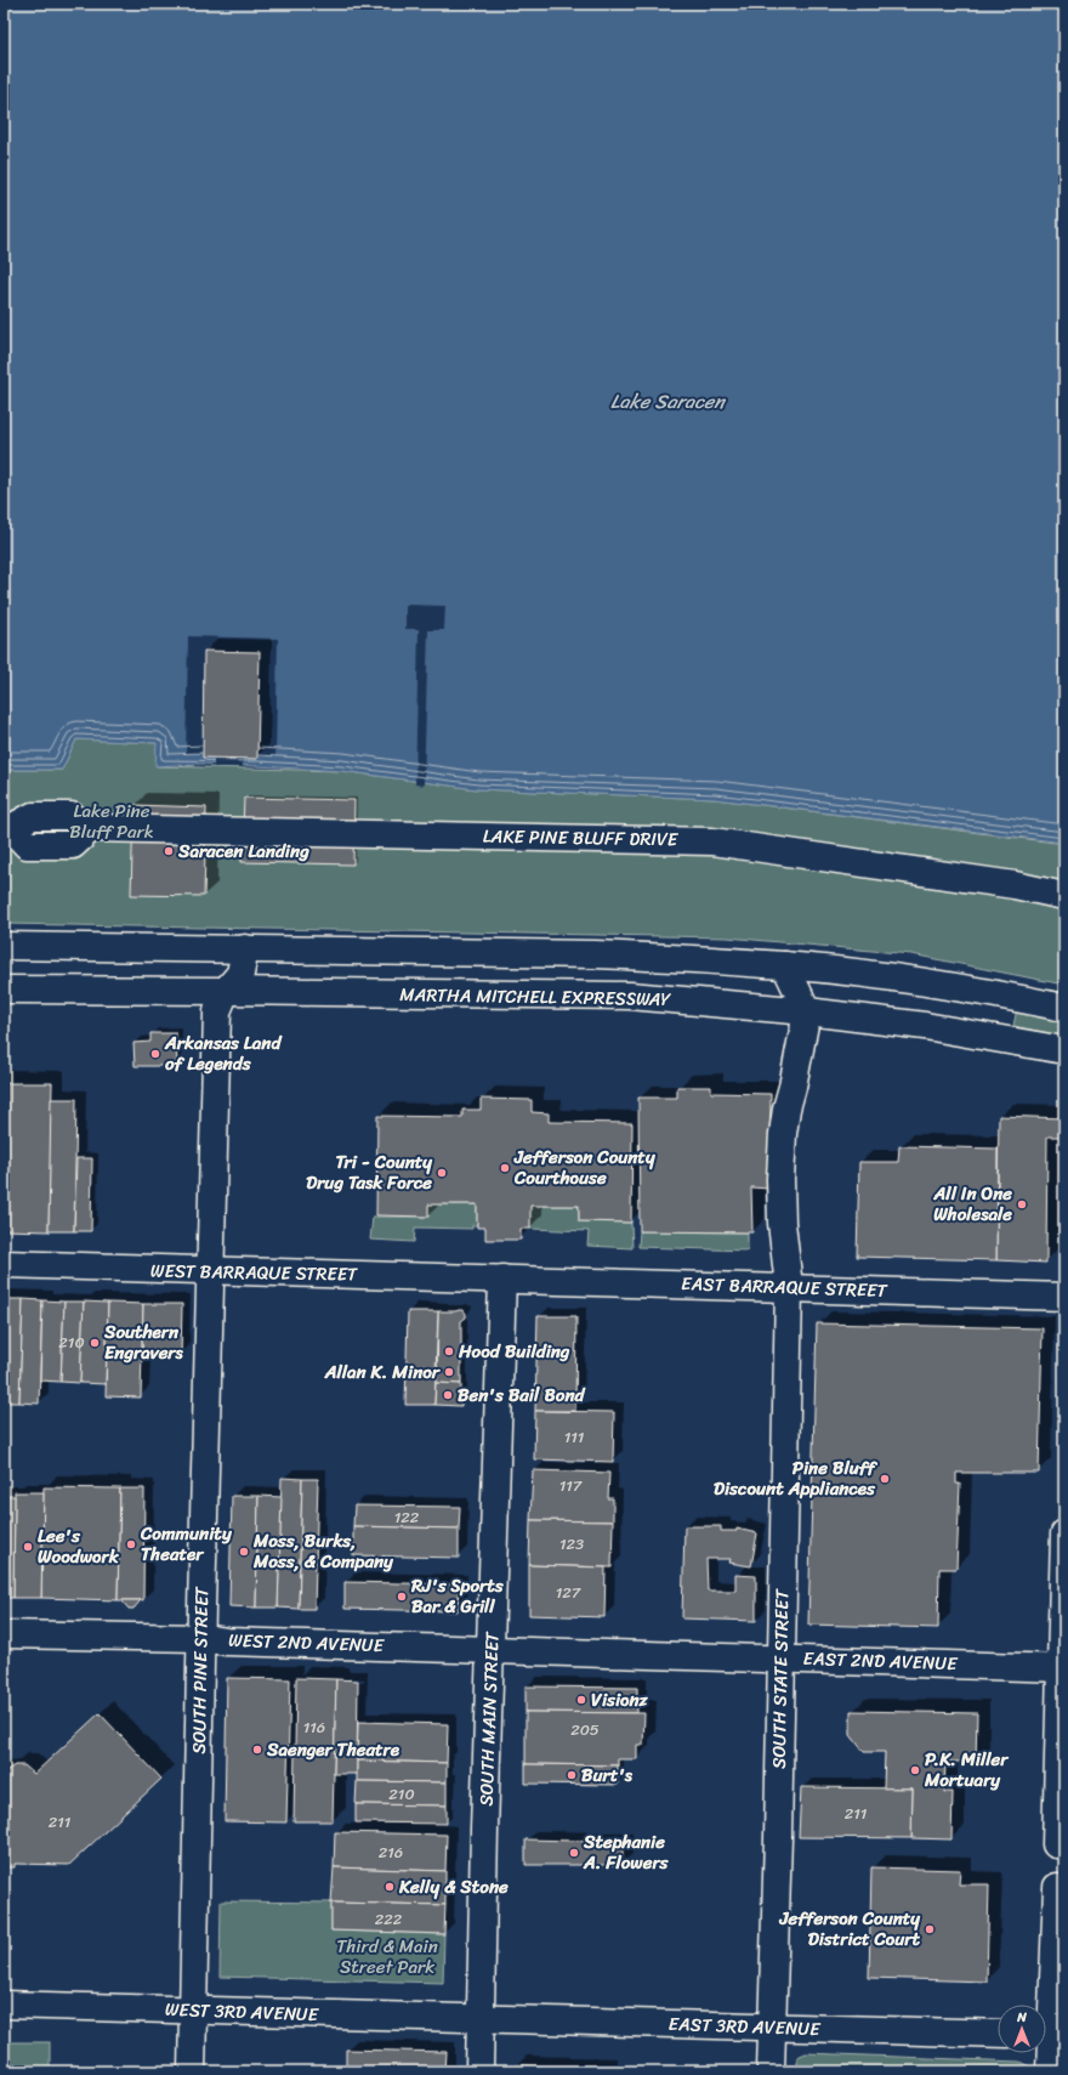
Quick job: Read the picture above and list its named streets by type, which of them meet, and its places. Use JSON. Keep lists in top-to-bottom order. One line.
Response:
{"streets":{"main road":["LAKE PINE BLUFF DRIVE","MARTHA MITCHELL EXPRESSWAY","WEST BARRAQUE STREET","EAST BARRAQUE STREET","WEST 2ND AVENUE","EAST 2ND AVENUE","SOUTH PINE STREET","SOUTH STATE STREET","SOUTH MAIN STREET","WEST 3RD AVENUE","EAST 3RD AVENUE"]},"crossings":[["MARTHA MITCHELL EXPRESSWAY","SOUTH PINE STREET"],["MARTHA MITCHELL EXPRESSWAY","SOUTH STATE STREET"],["WEST BARRAQUE STREET","EAST BARRAQUE STREET"],["WEST BARRAQUE STREET","SOUTH PINE STREET"],["WEST BARRAQUE STREET","SOUTH MAIN STREET"],["EAST BARRAQUE STREET","SOUTH STATE STREET"],["EAST BARRAQUE STREET","SOUTH MAIN STREET"],["WEST 2ND AVENUE","EAST 2ND AVENUE"],["WEST 2ND AVENUE","SOUTH PINE STREET"],["WEST 2ND AVENUE","SOUTH MAIN STREET"],["EAST 2ND AVENUE","SOUTH STATE STREET"],["EAST 2ND AVENUE","SOUTH MAIN STREET"],["SOUTH PINE STREET","WEST 3RD AVENUE"],["SOUTH STATE STREET","EAST 3RD AVENUE"],["SOUTH MAIN STREET","WEST 3RD AVENUE"],["SOUTH MAIN STREET","EAST 3RD AVENUE"],["WEST 3RD AVENUE","EAST 3RD AVENUE"]],"water":["Lake Saracen"],"parks":["Lake Pine Bluff Park","Third & Main Street Park"],"places":["Saracen Landing","Arkansas Land of Legends","Jefferson County Courthouse","Tri - County Drug Task Force","All In One Wholesale","Southern Engravers","Hood Building","Allan K. Minor","Ben's Bail Bond","Pine Bluff Discount Appliances","Community Theater","Lee's Woodwork","Moss, Burks, Moss, & Company","RJ's Sports Bar & Grill","Visionz","Saenger Theatre","P.K. Miller Mortuary","Burt's","Stephanie A. Flowers","Kelly & Stone","Jefferson County District Court"],"house_numbers":["210","111","117","122","123","127","116","205","210","211","211","216","222"],"north":"top"}
